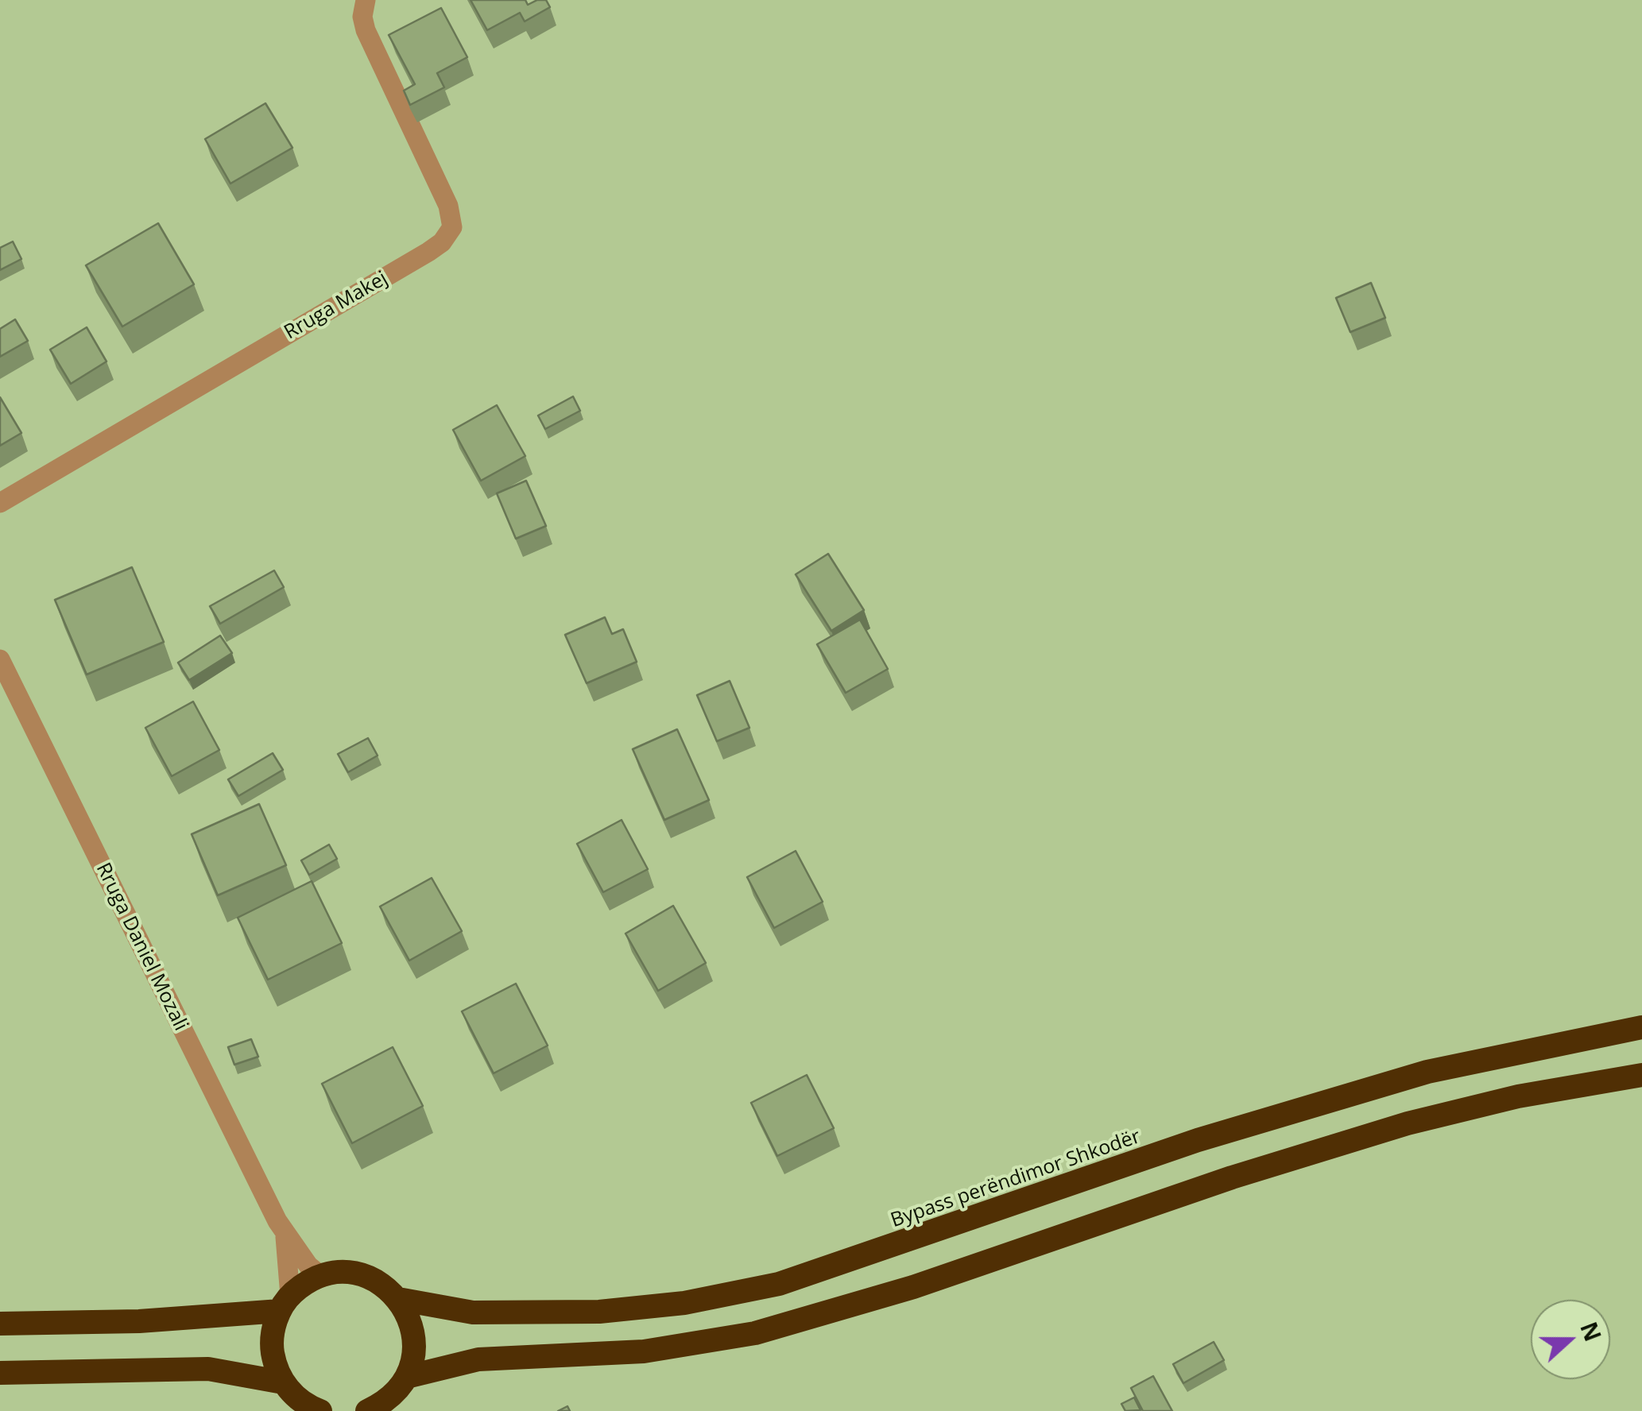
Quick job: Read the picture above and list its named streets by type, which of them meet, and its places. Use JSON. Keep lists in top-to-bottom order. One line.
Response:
{"streets":{"highway":["Bypass perëndimor Shkodër"],"street":["Rruga Makej","Rruga Daniel Mozali"]},"crossings":[["Rruga Daniel Mozali","Bypass perëndimor Shkodër"]],"north":"right"}
